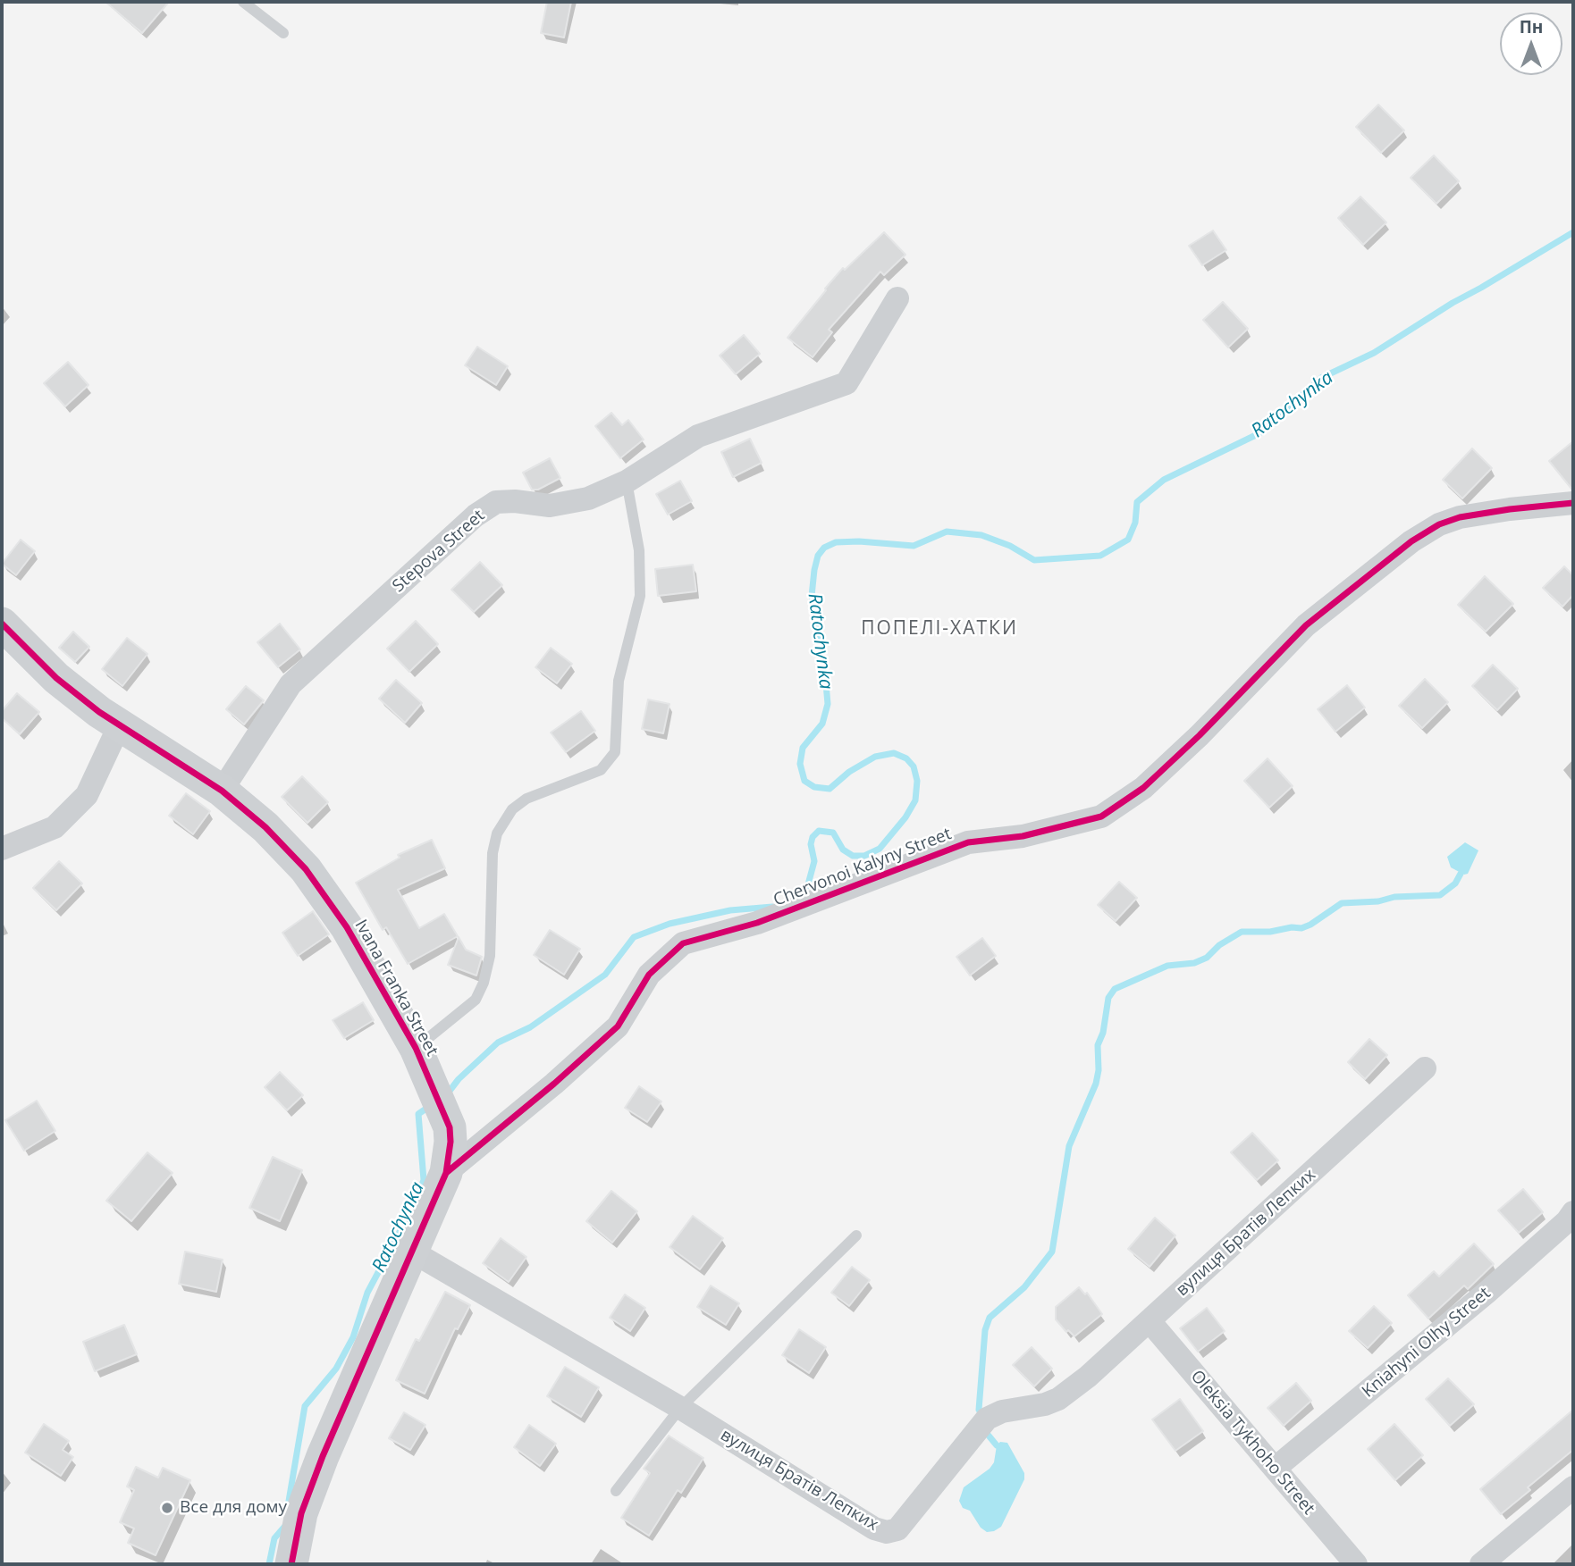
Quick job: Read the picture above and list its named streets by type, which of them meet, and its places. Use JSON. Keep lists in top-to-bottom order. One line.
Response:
{"streets":{"main road":["Ivana Franka Street"],"street":["Stepova Street","Chervonoi Kalyny Street","вулиця Братів Лепких","Kniahyni Olhy Street","Oleksia Tykhoho Street"]},"crossings":[["Stepova Street","Ivana Franka Street"],["Chervonoi Kalyny Street","Ivana Franka Street"],["Ivana Franka Street","вулиця Братів Лепких"],["вулиця Братів Лепких","Oleksia Tykhoho Street"],["Kniahyni Olhy Street","Oleksia Tykhoho Street"]],"districts":["ПОПЕЛІ-ХАТКИ"],"water":["Ratochynka"],"places":["Все для дому"],"north":"top"}
